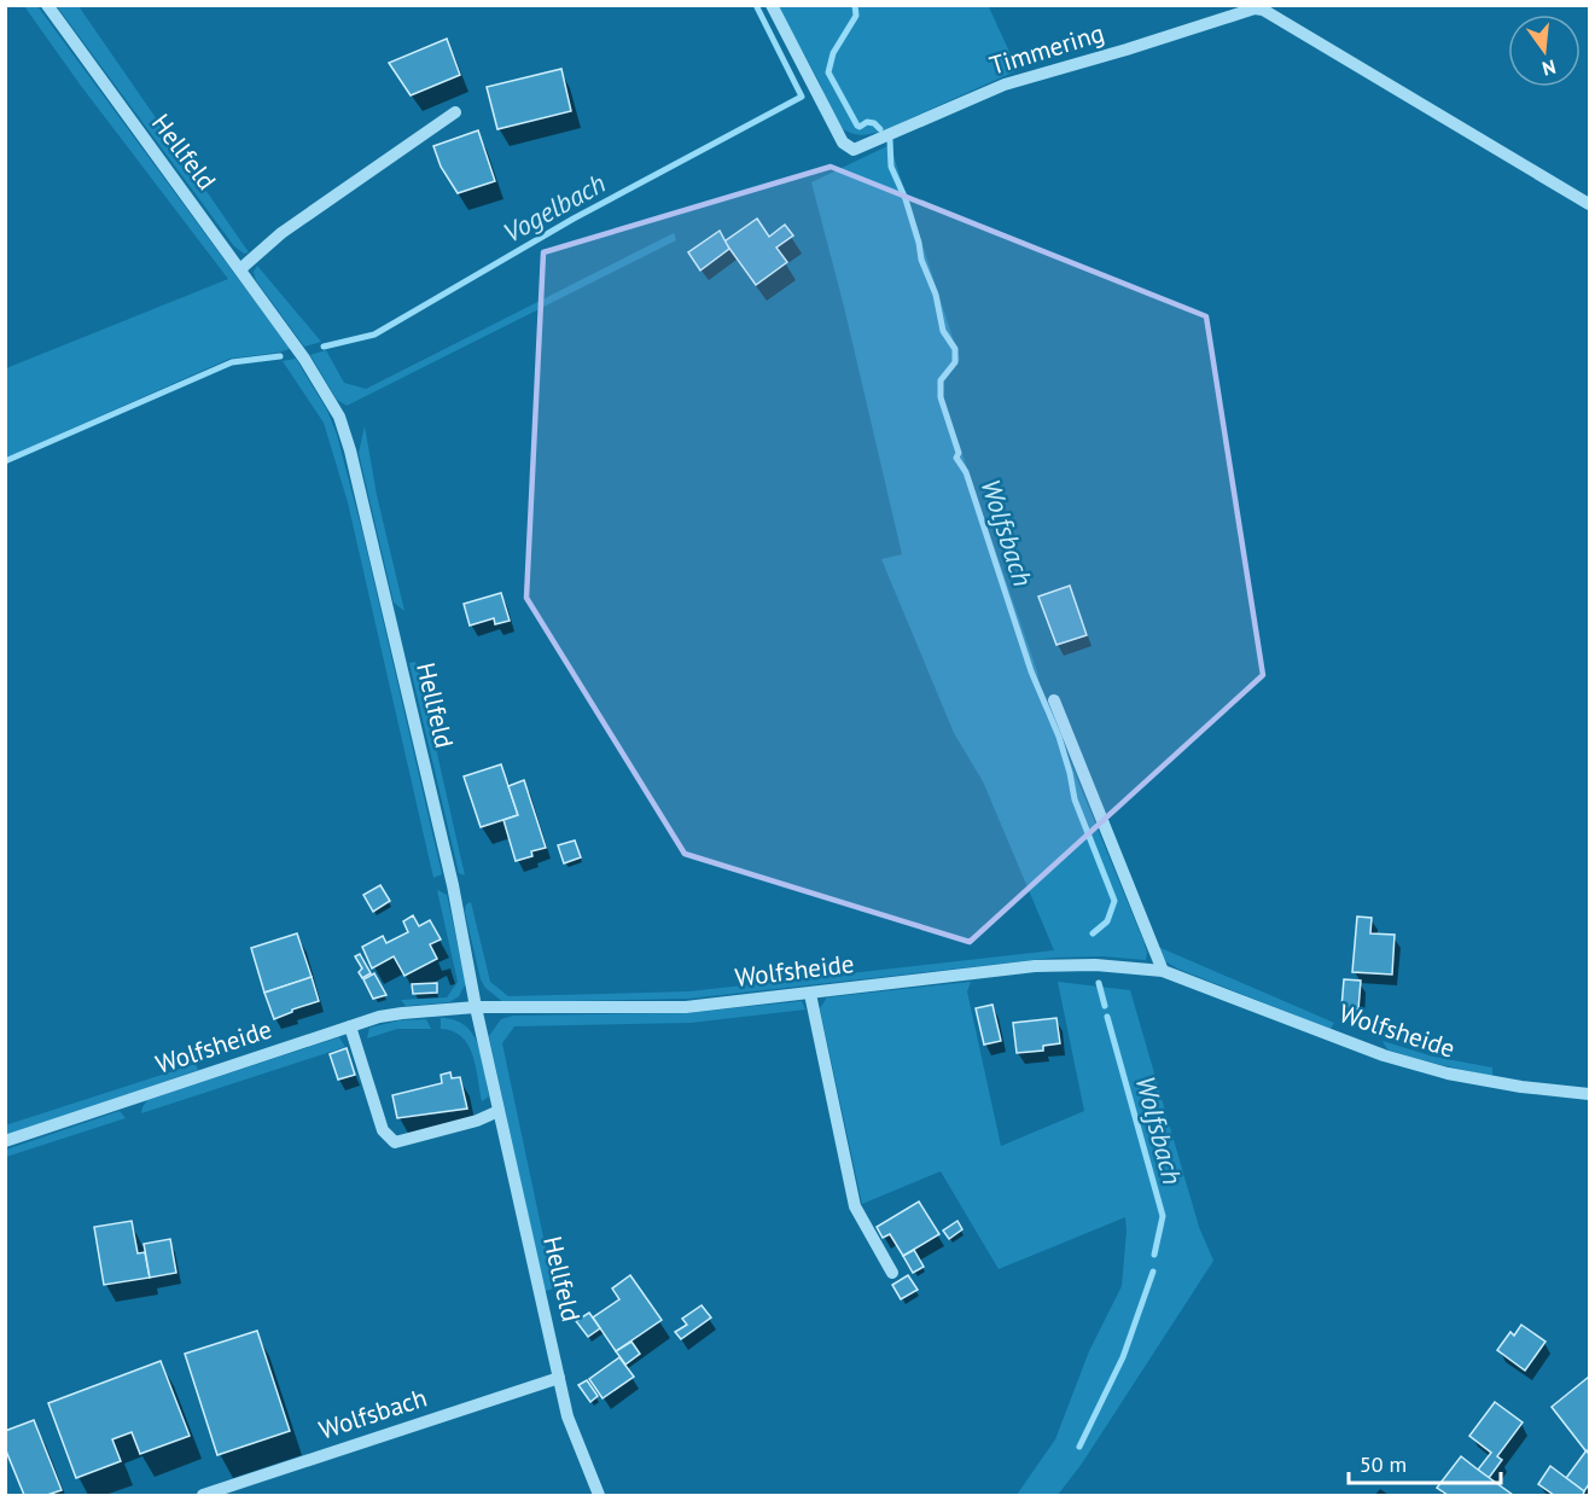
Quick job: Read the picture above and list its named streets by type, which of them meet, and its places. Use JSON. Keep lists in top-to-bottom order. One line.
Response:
{"streets":{"street":["Timmering","Hellfeld","Wolfsheide","Wolfsbach"]},"crossings":[["Hellfeld","Wolfsheide"],["Hellfeld","Wolfsbach"]],"water":["Vogelbach","Wolfsbach"],"scale_bar":"50 m","north":"bottom"}
